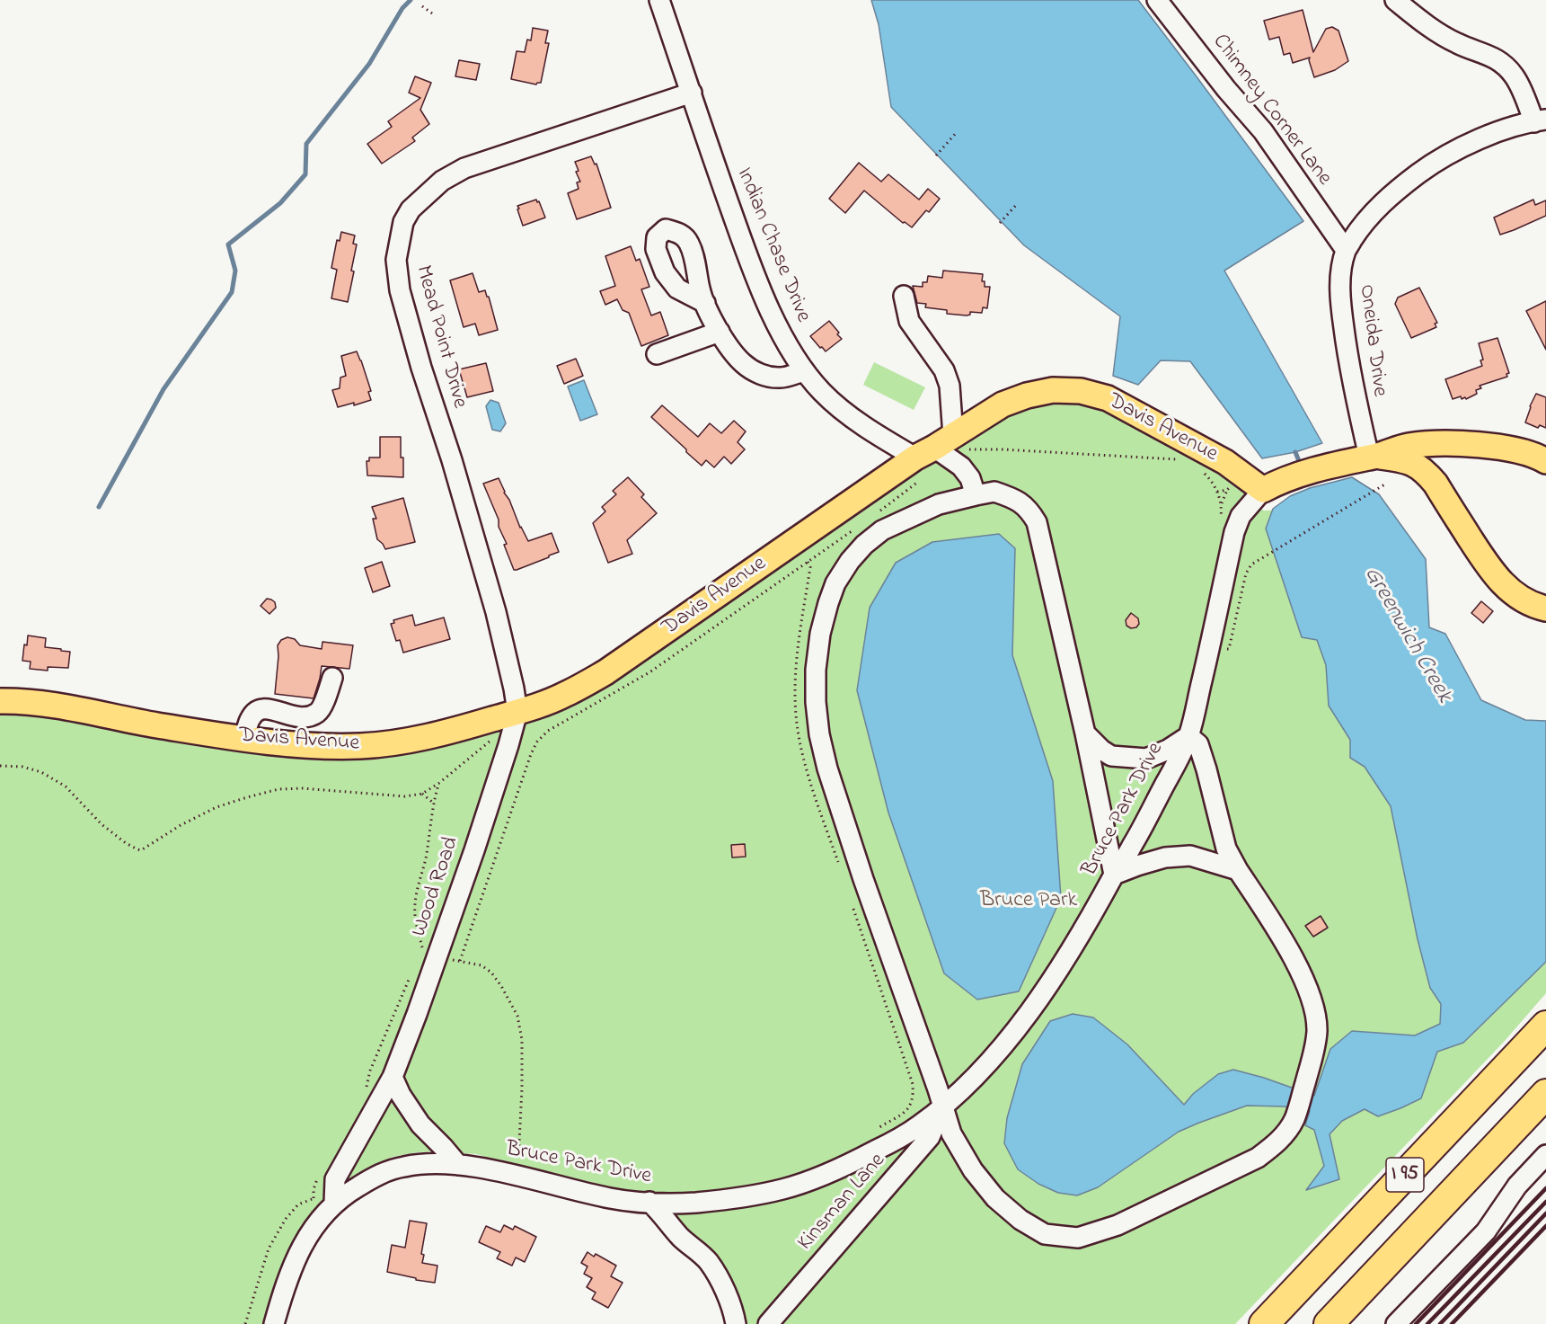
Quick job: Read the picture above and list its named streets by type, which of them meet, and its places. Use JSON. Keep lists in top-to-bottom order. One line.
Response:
{"streets":{"highway":["I 95"],"main road":["Davis Avenue"],"street":["Chimney Corner Lane","Indian Chase Drive","Mead Point Drive","Oneida Drive","Bruce Park Drive","Wood Road","Kinsman Lane"]},"crossings":[["Chimney Corner Lane","Oneida Drive"],["Indian Chase Drive","Mead Point Drive"],["Indian Chase Drive","Davis Avenue"],["Mead Point Drive","Davis Avenue"],["Mead Point Drive","Wood Road"],["Davis Avenue","Bruce Park Drive"],["Davis Avenue","Wood Road"],["Bruce Park Drive","Wood Road"],["Bruce Park Drive","Kinsman Lane"]],"water":["Greenwich Creek"],"parks":["Bruce Park"]}
